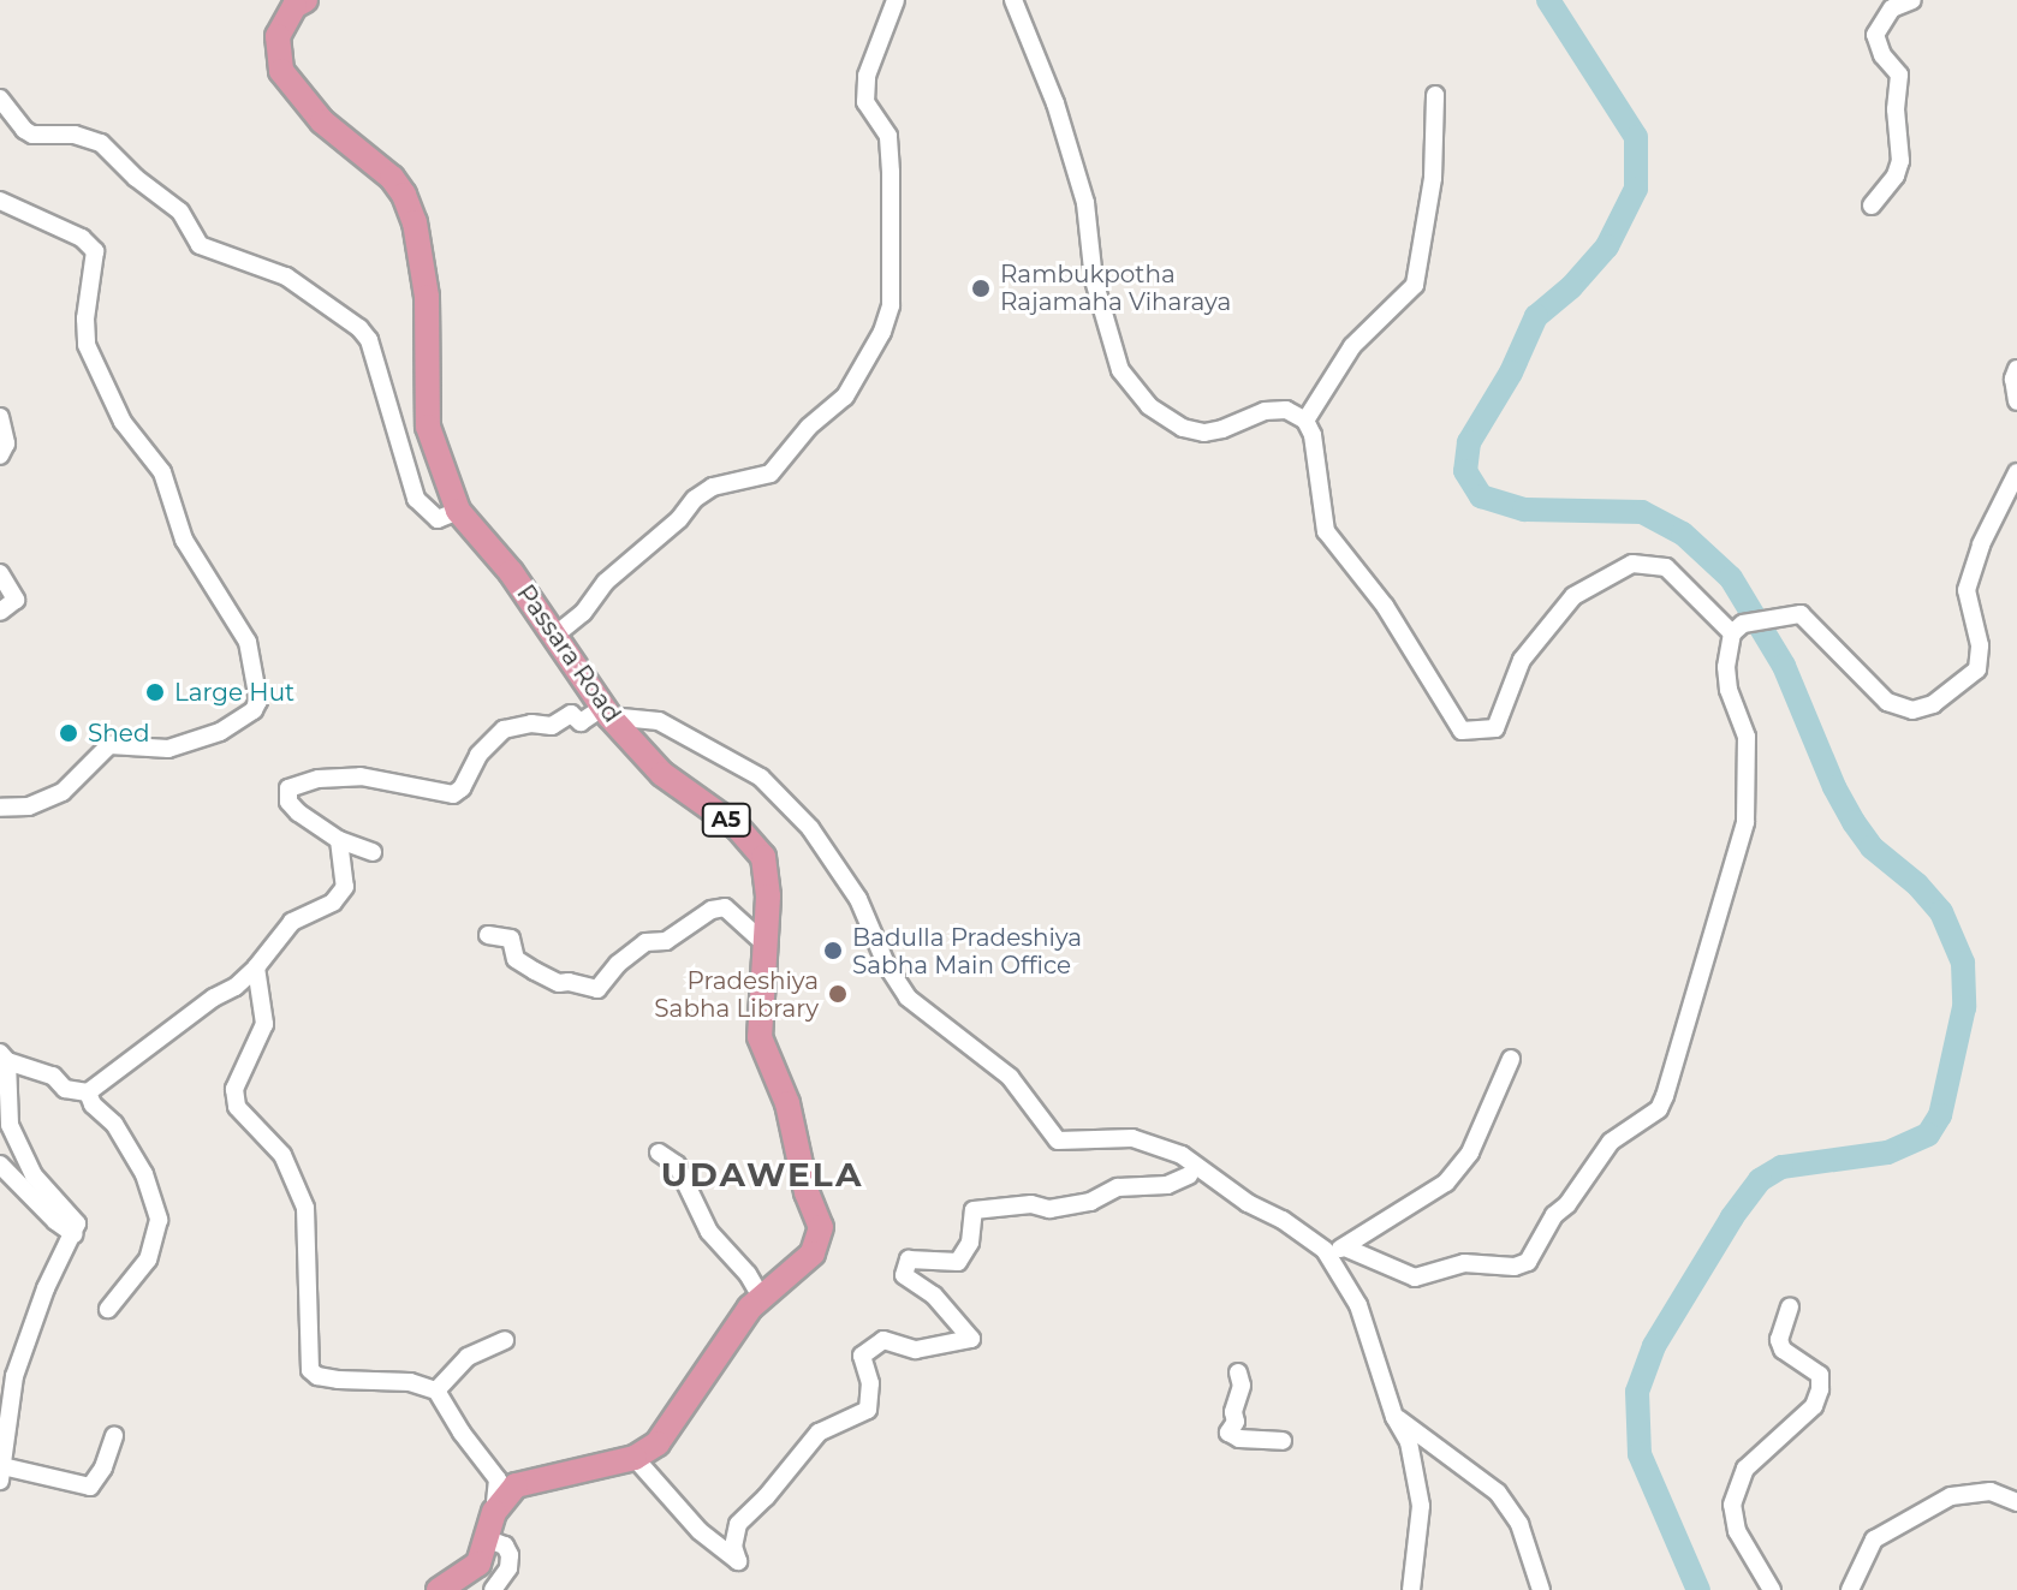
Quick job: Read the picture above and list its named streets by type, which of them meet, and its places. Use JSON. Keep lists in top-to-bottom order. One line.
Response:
{"streets":{"highway":["Passara Road","A5"]},"districts":["UDAWELA"],"places":["Rambukpotha Rajamaha Viharaya","Large Hut","Shed","Badulla Pradeshiya Sabha Main Office","Pradeshiya Sabha Library"]}
